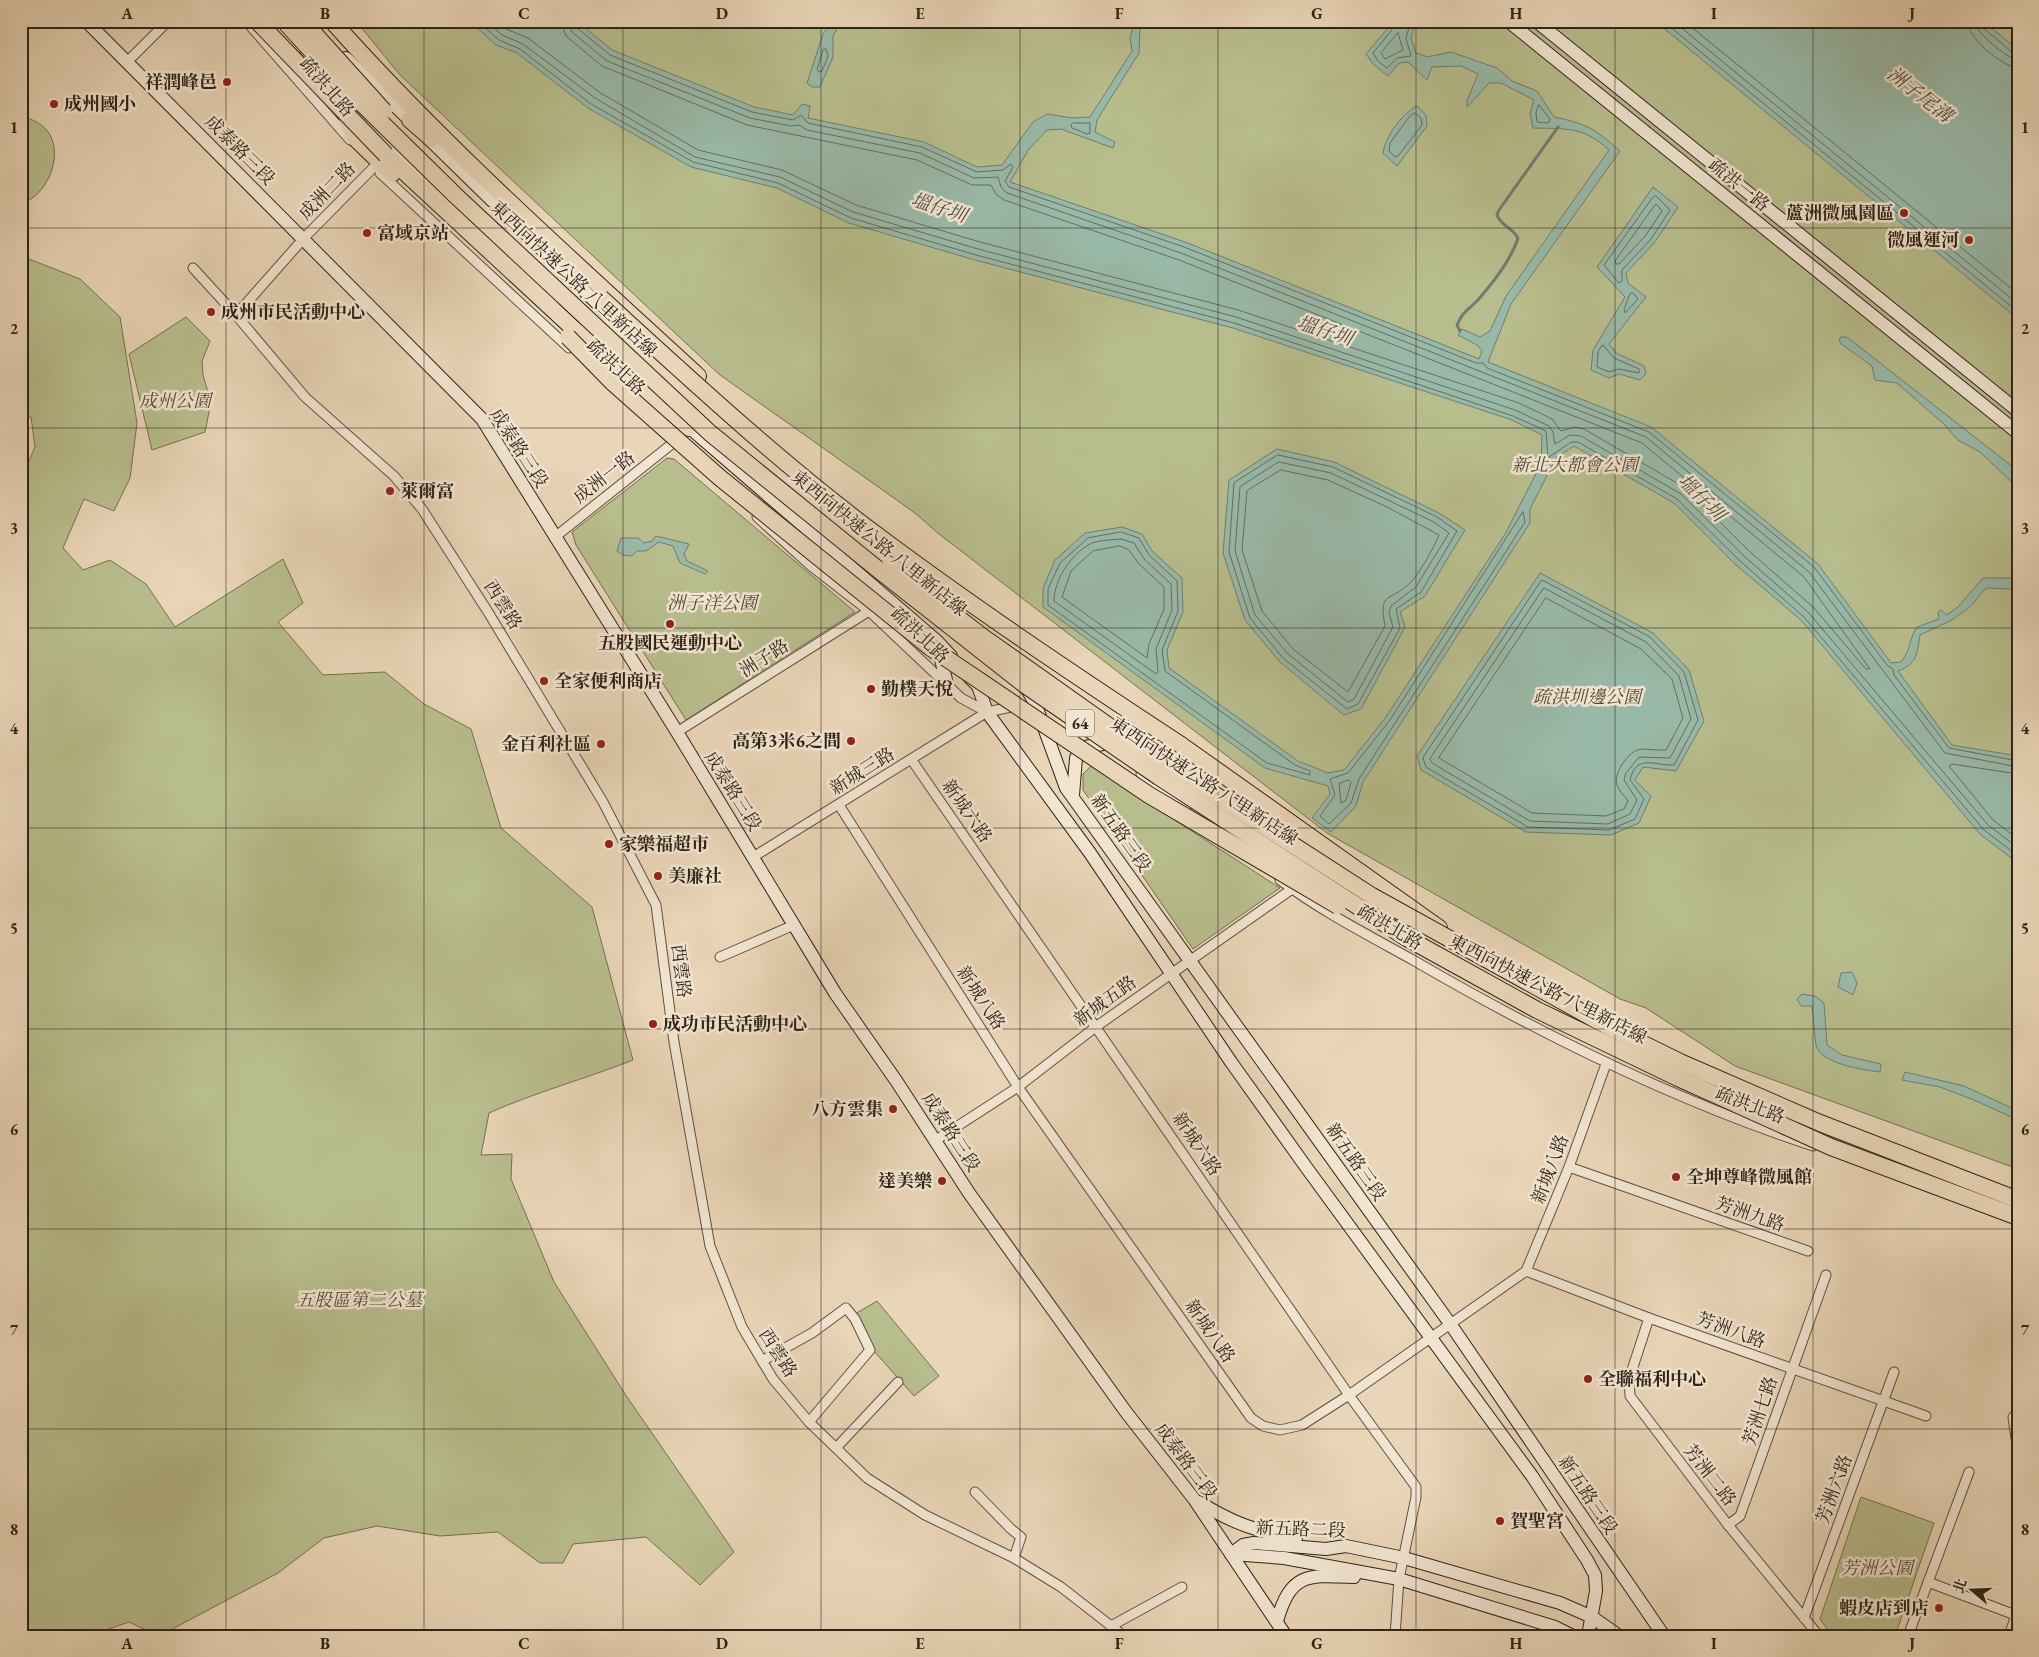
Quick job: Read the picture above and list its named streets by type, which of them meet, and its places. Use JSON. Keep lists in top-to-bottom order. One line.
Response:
{"streets":{"highway":["東西向快速公路 八里新店線","64"],"street":["疏洪北路","成泰路三段","疏洪一路","成洲二路","成洲一路","西雲路","洲子路","新城三路","新城六路","新五路三段","新城八路","新城五路","芳洲九路","芳洲八路","芳洲七路","芳洲二路","芳洲六路","新五路二段"]},"crossings":[["疏洪北路","成洲二路"],["疏洪北路","東西向快速公路 八里新店線"],["疏洪北路","成洲一路"],["疏洪北路","洲子路"],["疏洪北路","新城三路"],["疏洪北路","新五路三段"],["疏洪北路","新城八路"],["疏洪北路","新城五路"],["成泰路三段","成洲二路"],["成泰路三段","成洲一路"],["成泰路三段","洲子路"],["成泰路三段","新城三路"],["成泰路三段","新城五路"],["成泰路三段","新五路二段"],["成洲二路","西雲路"],["新城三路","新城六路"],["新城三路","新五路三段"],["新城三路","新城八路"],["新城六路","新城八路"],["新城六路","新城五路"],["新城六路","新五路二段"],["新五路三段","新城八路"],["新五路三段","新城五路"],["新五路三段","新五路二段"],["新城八路","新城五路"],["新城八路","芳洲九路"],["新城八路","芳洲八路"],["芳洲八路","芳洲七路"],["芳洲八路","芳洲二路"],["芳洲八路","芳洲六路"],["芳洲七路","芳洲二路"],["芳洲二路","芳洲六路"]],"water":["洲子尾溝","塭仔圳"],"parks":["成州公園","新北大都會公園","洲子洋公園","疏洪圳邊公園","五股區第二公墓","芳洲公園"],"places":["祥潤峰邑","成州國小","蘆洲微風園區","富域京站","微風運河","成州市民活動中心","萊爾富","五股國民運動中心","全家便利商店","勤樸天悅","高第3米6之間","金百利社區","家樂福超市","美廉社","成功市民活動中心","八方雲集","全坤尊峰微風館","達美樂","全聯福利中心","賀聖宮","蝦皮店到店"],"north":"left","grid":{"columns":["A","B","C","D","E","F","G","H","I","J"],"rows":["1","2","3","4","5","6","7","8"]}}
